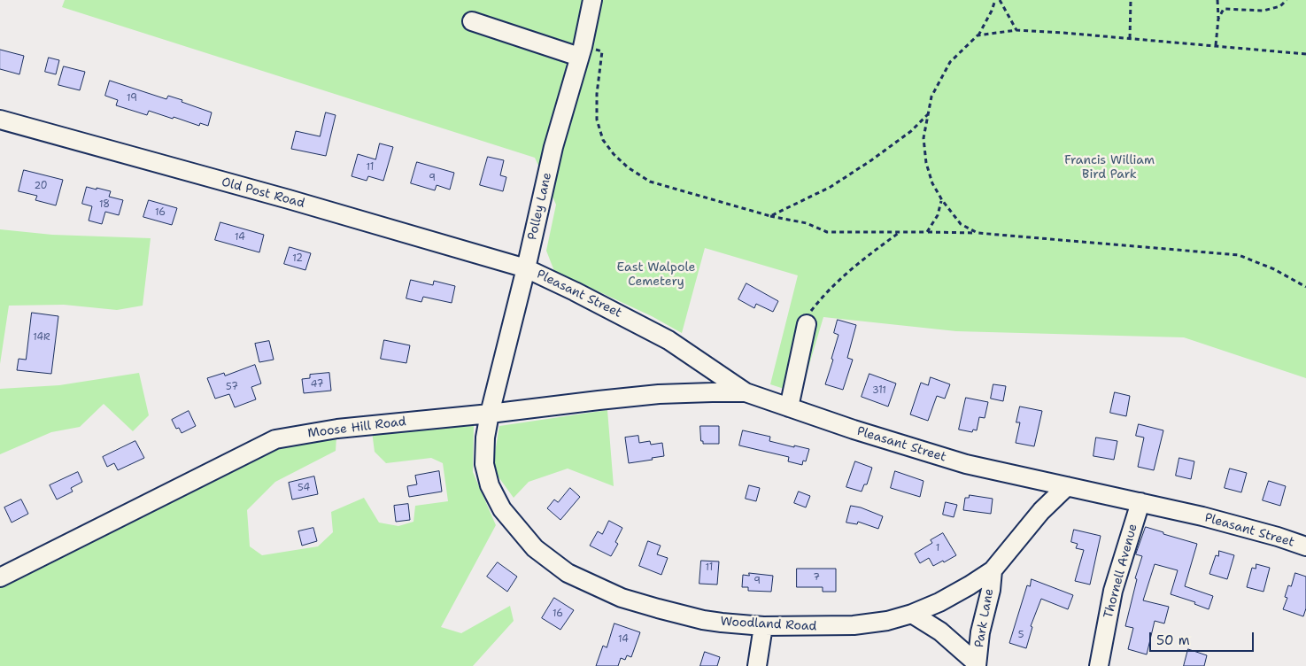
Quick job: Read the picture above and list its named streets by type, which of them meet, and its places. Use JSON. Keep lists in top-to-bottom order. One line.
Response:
{"streets":{"street":["Old Post Road","Polley Lane","Pleasant Street","Moose Hill Road","Thornell Avenue","Park Lane","Woodland Road"]},"crossings":[["Old Post Road","Polley Lane"],["Old Post Road","Pleasant Street"],["Polley Lane","Pleasant Street"],["Polley Lane","Moose Hill Road"],["Polley Lane","Woodland Road"],["Pleasant Street","Moose Hill Road"],["Pleasant Street","Thornell Avenue"],["Pleasant Street","Woodland Road"],["Moose Hill Road","Woodland Road"],["Park Lane","Woodland Road"]],"parks":["Francis William Bird Park","East Walpole Cemetery"],"house_numbers":["19","11","9","20","18","16","14","12","14R","47","57","311","54","1","11","7","9","16","5","14"],"scale_bar":"50 m"}
